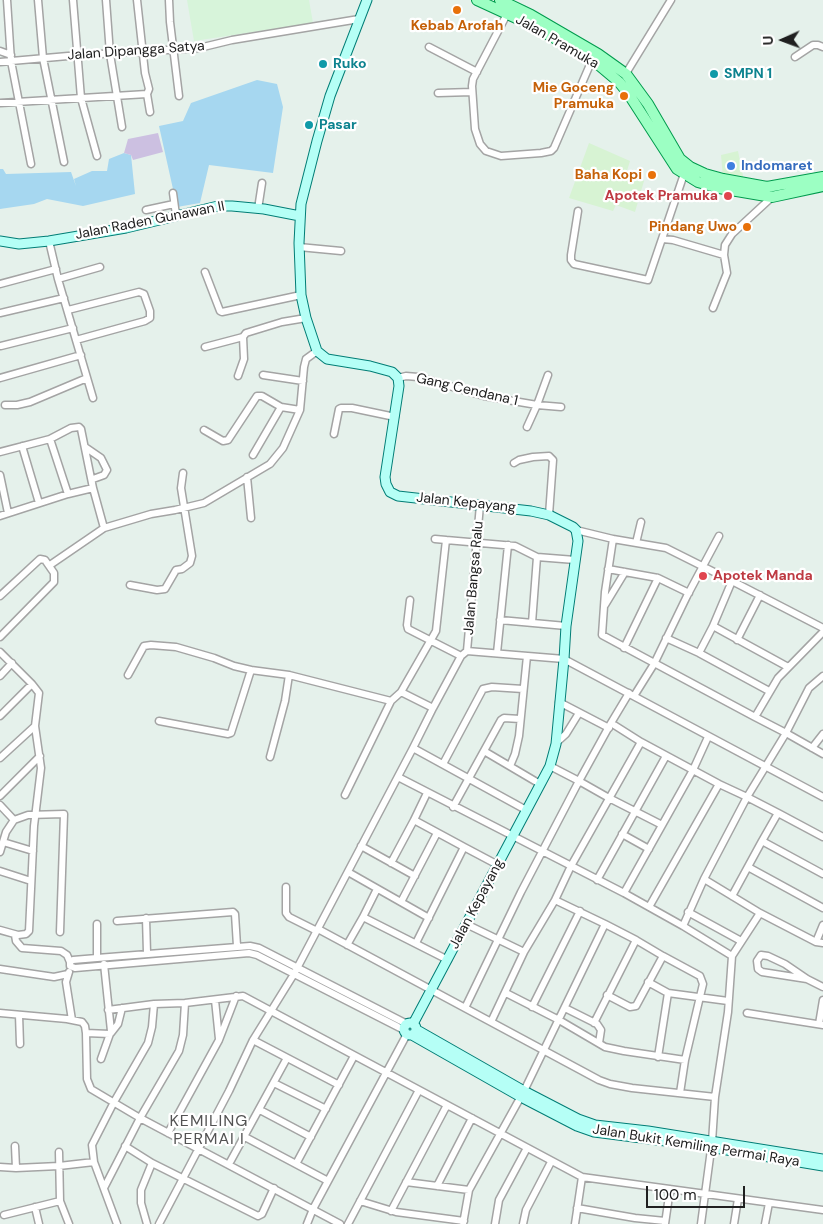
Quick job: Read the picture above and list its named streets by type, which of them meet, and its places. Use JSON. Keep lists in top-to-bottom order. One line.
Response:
{"streets":{"main road":["Jalan Pramuka"],"street":["Jalan Dipangga Satya","Jalan Raden Gunawan II","Gang Cendana 1","Jalan Kepayang","Jalan Bangsa Ralu","Jalan Bukit Kemiling Permai Raya"]},"crossings":[["Gang Cendana 1","Jalan Kepayang"],["Jalan Kepayang","Jalan Bangsa Ralu"],["Jalan Kepayang","Jalan Bukit Kemiling Permai Raya"]],"districts":["KEMILING PERMAI I"],"places":["Kebab Arofah","Ruko","SMPN 1","Mie Goceng Pramuka","Pasar","Indomaret","Baha Kopi","Apotek Pramuka","Pindang Uwo","Apotek Manda"],"scale_bar":"100 m","north":"left"}
